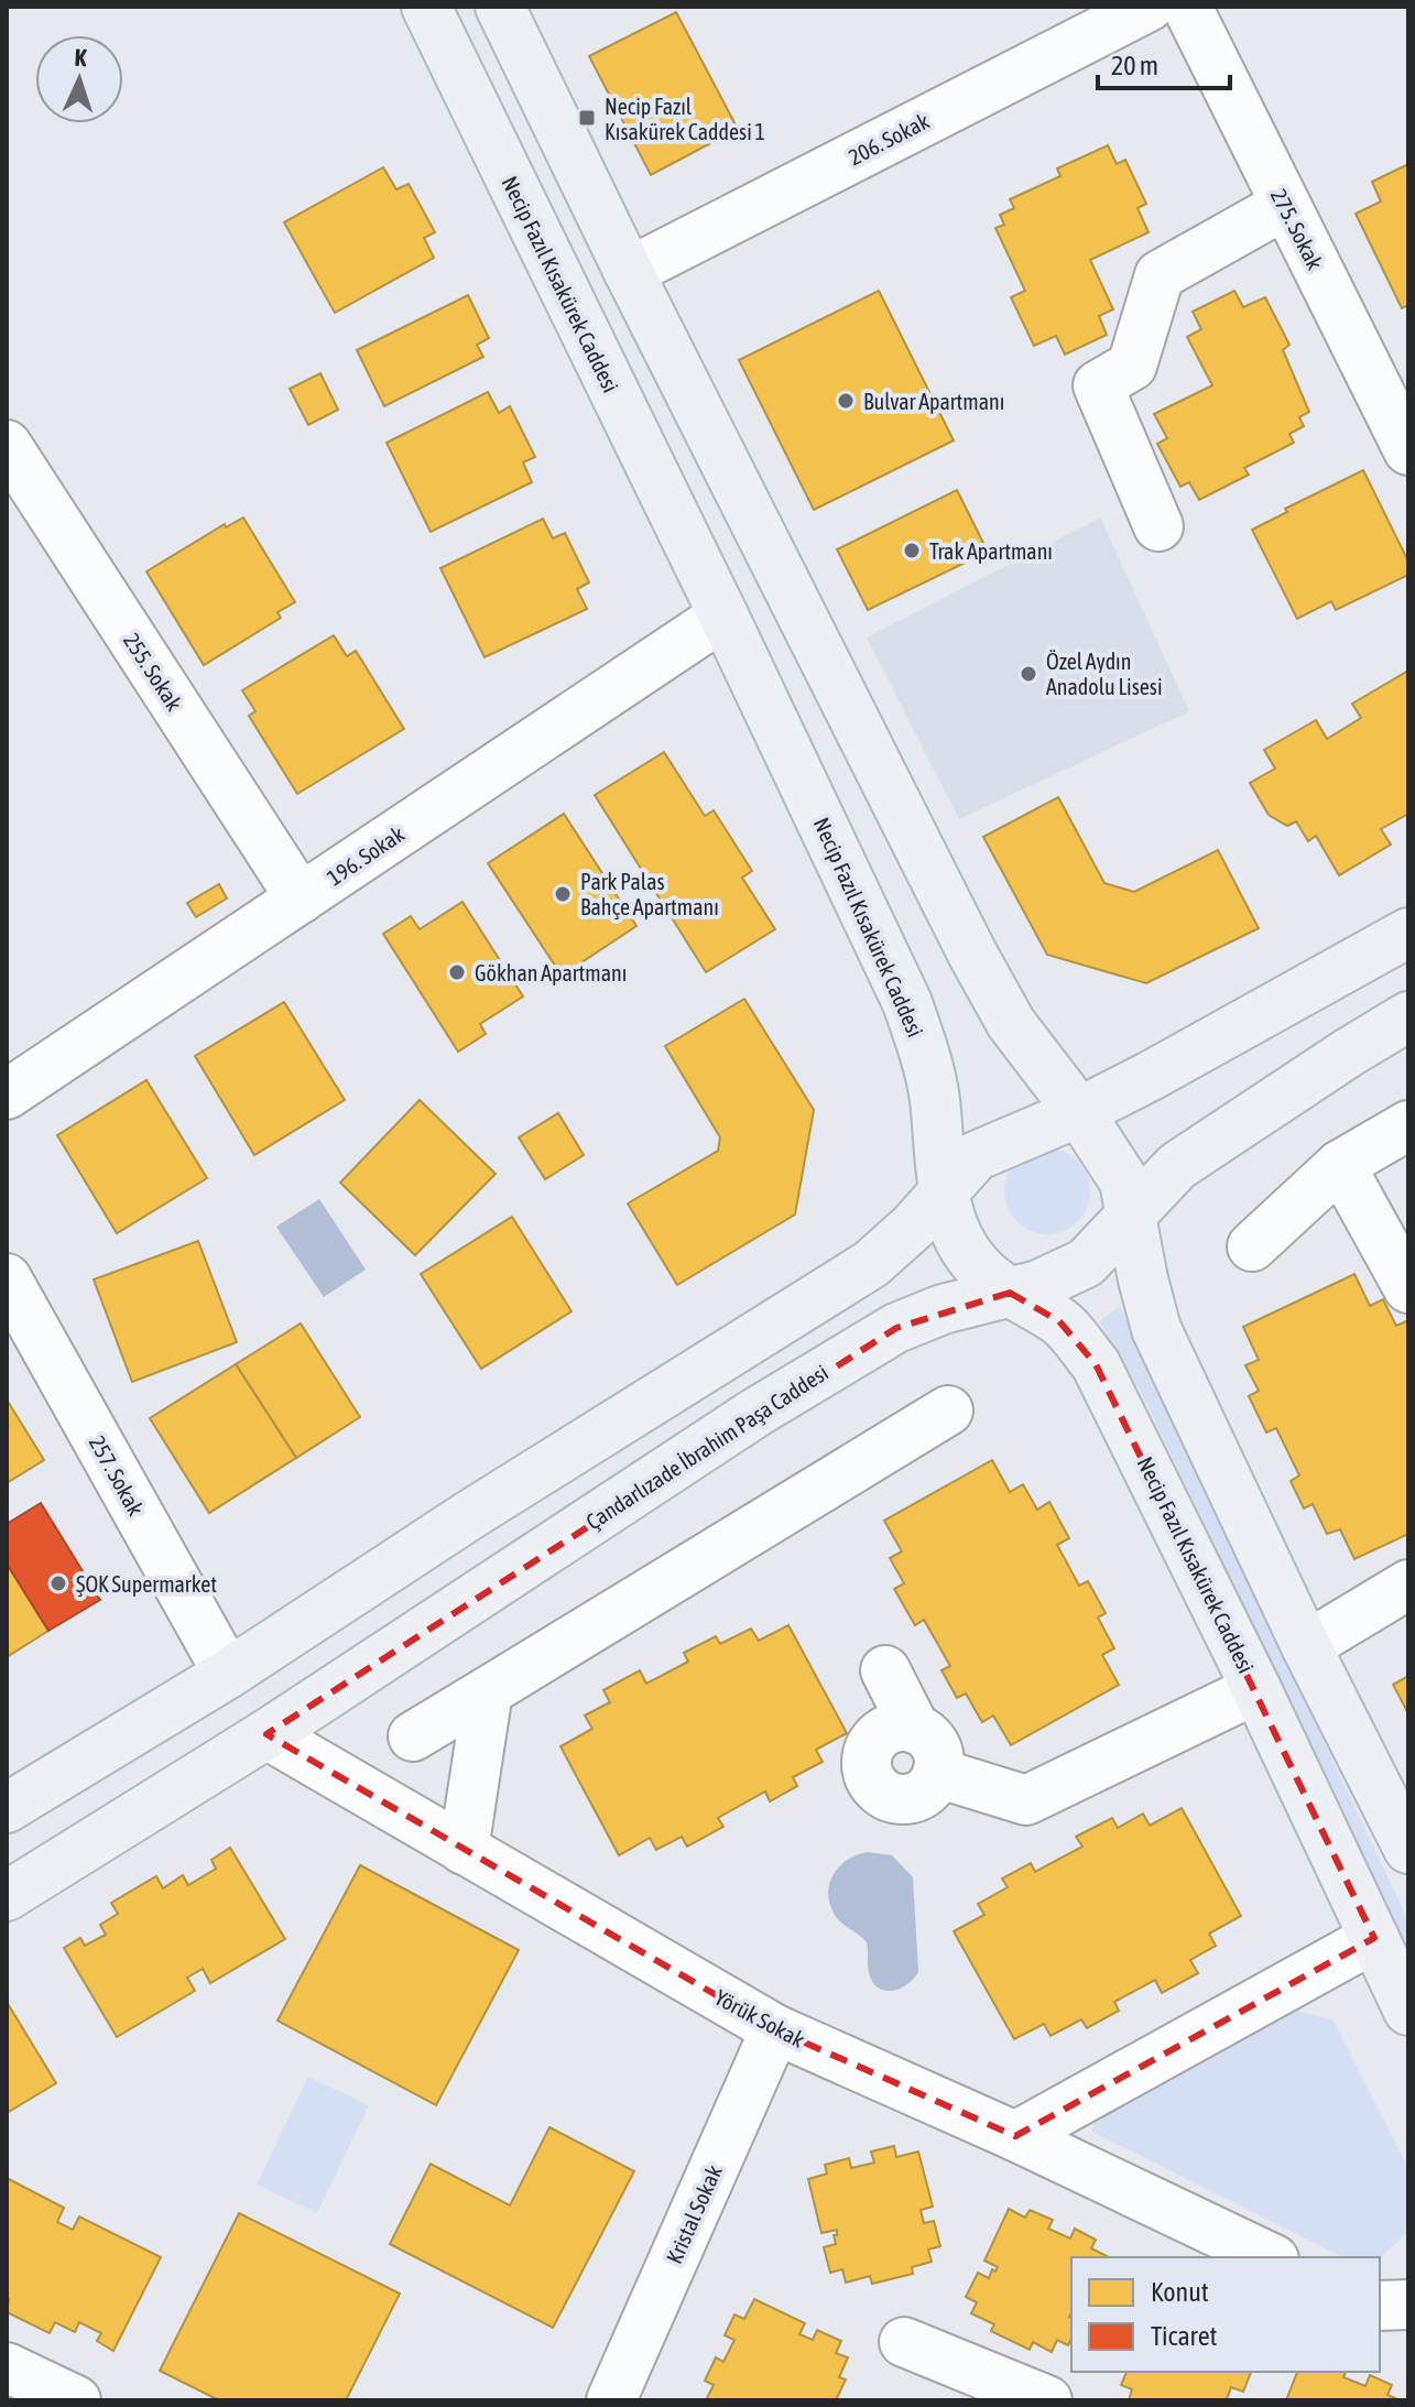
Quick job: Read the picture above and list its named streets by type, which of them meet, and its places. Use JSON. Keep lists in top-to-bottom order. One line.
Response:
{"streets":{"main road":["Necip Fazıl Kısakürek Caddesi","Çandarlızade İbrahim Paşa Caddesi"],"street":["206. Sokak","275. Sokak","255. Sokak","196. Sokak","257. Sokak","Yörük Sokak","Kristal Sokak"]},"crossings":[["Necip Fazıl Kısakürek Caddesi","196. Sokak"],["Necip Fazıl Kısakürek Caddesi","Çandarlızade İbrahim Paşa Caddesi"],["255. Sokak","196. Sokak"],["Çandarlızade İbrahim Paşa Caddesi","Yörük Sokak"],["Yörük Sokak","Kristal Sokak"]],"places":{"transit":["Necip Fazıl Kısakürek Caddesi 1"],"other":["Bulvar Apartmanı","Trak Apartmanı","Özel Aydın Anadolu Lisesi","Park Palas Bahçe Apartmanı","Gökhan Apartmanı","ŞOK Supermarket"]},"legend":["Konut","Ticaret"],"scale_bar":"20 m","north":"top"}
